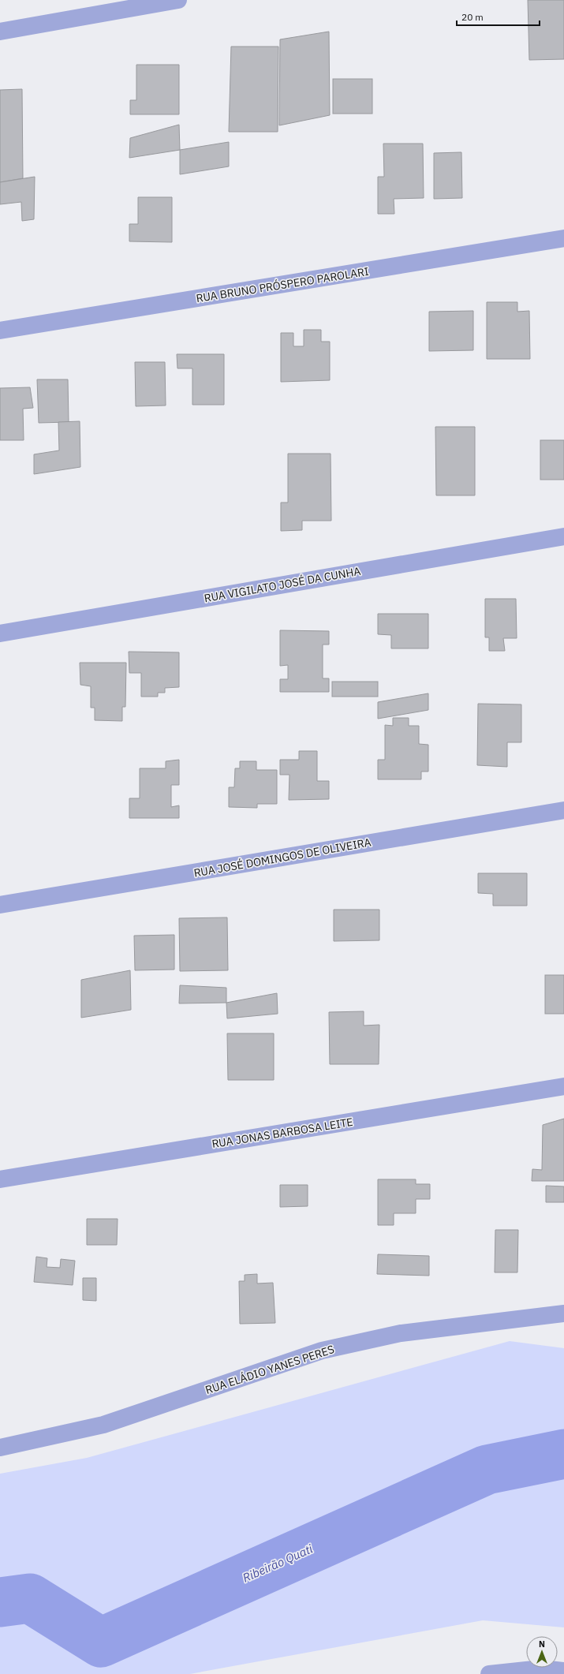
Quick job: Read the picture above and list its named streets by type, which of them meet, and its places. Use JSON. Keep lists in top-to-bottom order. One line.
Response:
{"streets":{"street":["RUA BRUNO PRÓSPERO PAROLARI","RUA VIGILATO JOSÉ DA CUNHA","RUA JOSÉ DOMINGOS DE OLIVEIRA","RUA JONAS BARBOSA LEITE","RUA ELÁDIO YANES PERES"]},"water":["Ribeirão Quati"],"scale_bar":"20 m","north":"top"}
